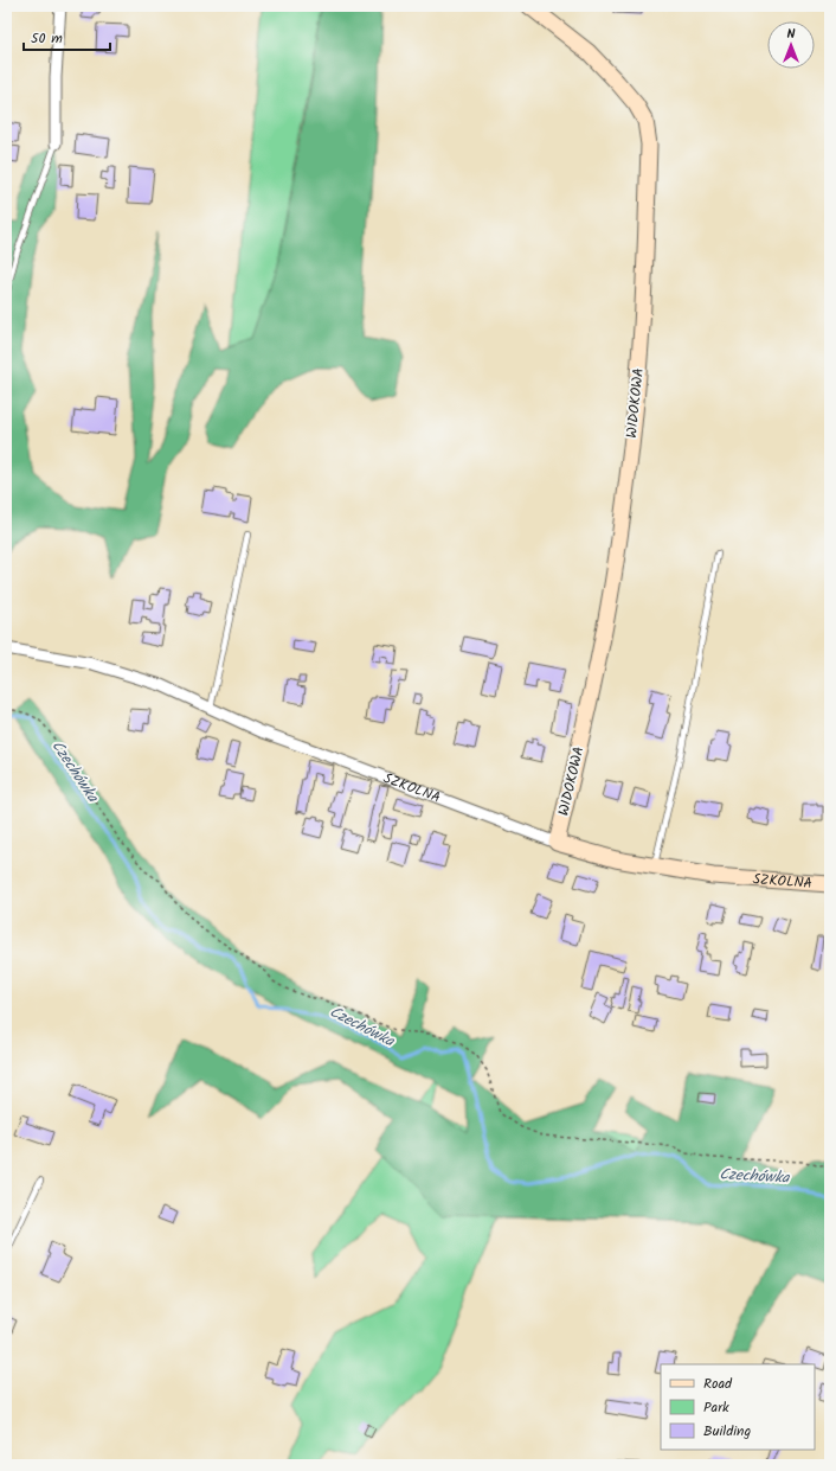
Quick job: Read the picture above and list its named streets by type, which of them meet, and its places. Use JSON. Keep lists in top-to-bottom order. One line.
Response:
{"streets":{"street":["WIDOKOWA","SZKOLNA"]},"crossings":[["WIDOKOWA","SZKOLNA"]],"water":["Czechówka"],"legend":["Road","Park","Building"],"scale_bar":"50 m","north":"top"}
